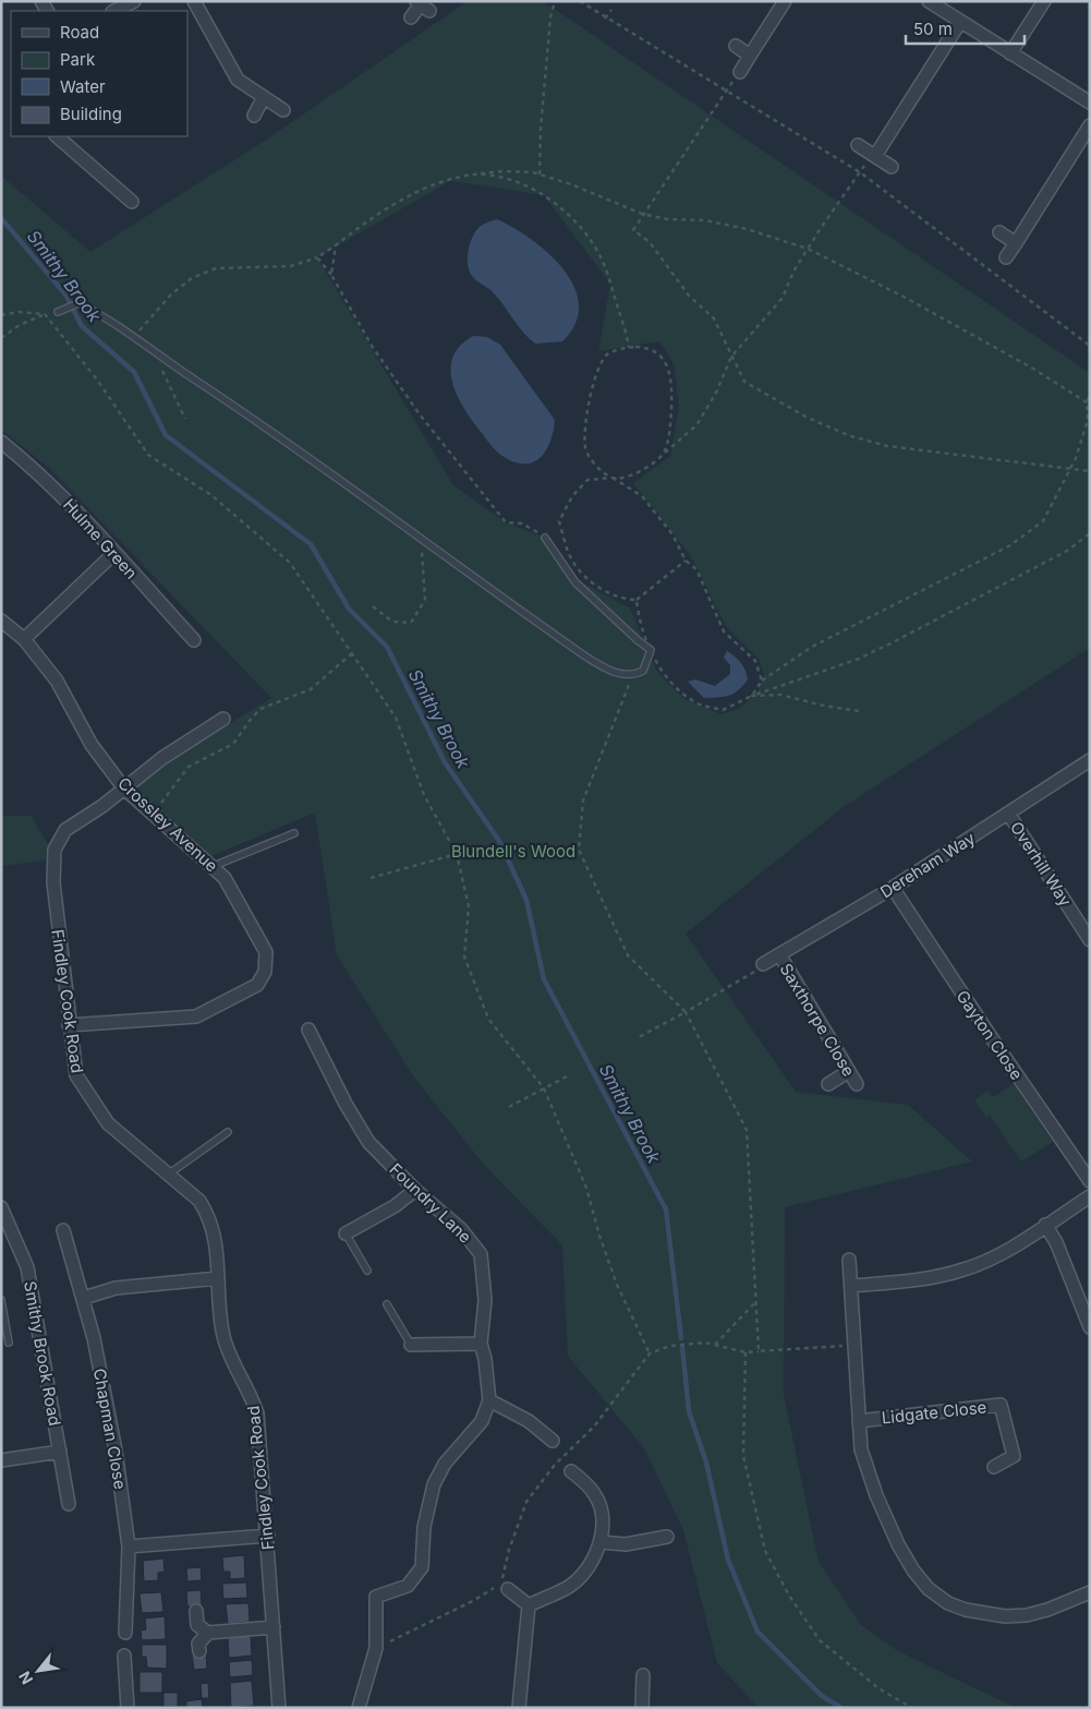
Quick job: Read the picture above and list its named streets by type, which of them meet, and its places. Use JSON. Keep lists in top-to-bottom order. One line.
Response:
{"streets":{"street":["Hulme Green","Crossley Avenue","Overhill Way","Dereham Way","Findley Cook Road","Saxthorpe Close","Gayton Close","Foundry Lane","Smithy Brook Road","Lidgate Close","Chapman Close"]},"crossings":[["Crossley Avenue","Findley Cook Road"],["Overhill Way","Dereham Way"],["Dereham Way","Saxthorpe Close"],["Dereham Way","Gayton Close"]],"water":["Smithy Brook"],"parks":["Blundell's Wood"],"legend":["Road","Park","Water","Building"],"scale_bar":"50 m","north":"bottom left"}
